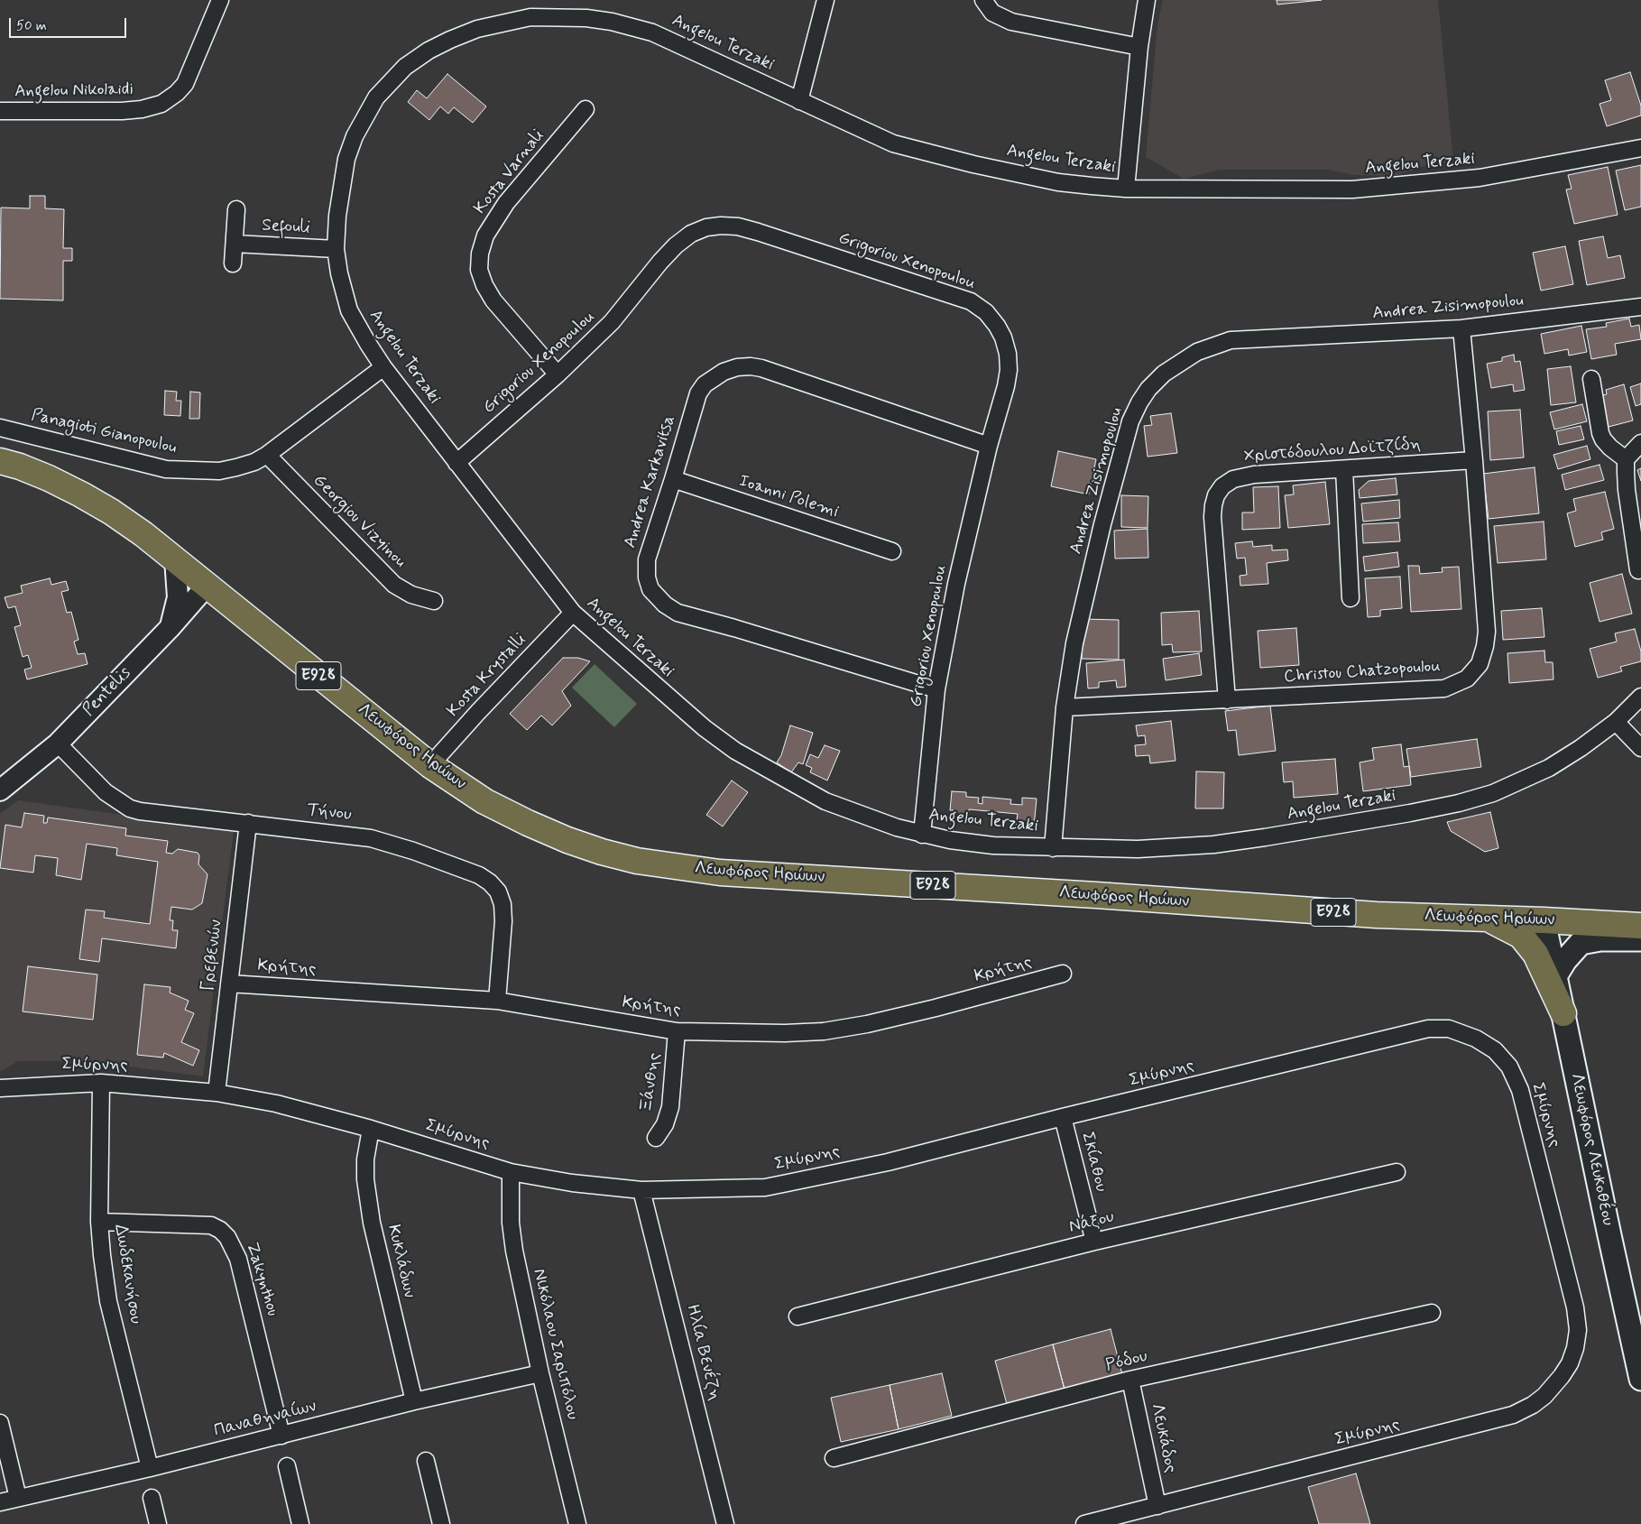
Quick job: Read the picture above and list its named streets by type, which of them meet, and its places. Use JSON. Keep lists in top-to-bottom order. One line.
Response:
{"streets":{"main road":["E928","Λεωφόρος Ηρώων","Λεωφόρος Λευκοθέου"],"street":["Angelou Terzaki","Angelou Nikolaidi","Kosta Varnali","Sefouli","Grigoriou Xenopoulou","Andrea Zisimopoulou","Panagioti Gianopoulou","Χριστόδουλου Δοϊτζίδη","Andrea Karkavitsa","Ioanni Polemi","Georgiou Vizyinou","Christou Chatzopoulou","Kosta Krystalli","Pentelis","Τήνου","Γρεβενών","Κρήτης","Σμύρνης","Ξάνθης","Σκίαθου","Νάξου","Κυκλάδων","Δωδεκανήσου","Zakynthou","Νικόλαου Σαριπόλου","Ηλία Βενέζη","Ρόδου","Παναθηναίων","Λευκάδος"]},"crossings":[["Angelou Terzaki","Sefouli"],["Angelou Terzaki","Grigoriou Xenopoulou"],["Angelou Terzaki","Andrea Zisimopoulou"],["Angelou Terzaki","Panagioti Gianopoulou"],["Angelou Terzaki","Kosta Krystalli"],["Kosta Varnali","Grigoriou Xenopoulou"],["Grigoriou Xenopoulou","Andrea Karkavitsa"],["Andrea Zisimopoulou","Christou Chatzopoulou"],["Panagioti Gianopoulou","Georgiou Vizyinou"],["Χριστόδουλου Δοϊτζίδη","Christou Chatzopoulou"],["Andrea Karkavitsa","Ioanni Polemi"],["Kosta Krystalli","Λεωφόρος Ηρώων"],["Pentelis","Λεωφόρος Ηρώων"],["Pentelis","Τήνου"],["Λεωφόρος Ηρώων","Λεωφόρος Λευκοθέου"],["Τήνου","Γρεβενών"],["Τήνου","Κρήτης"],["Γρεβενών","Κρήτης"],["Γρεβενών","Σμύρνης"],["Κρήτης","Ξάνθης"],["Σμύρνης","Σκίαθου"],["Σμύρνης","Κυκλάδων"],["Σμύρνης","Δωδεκανήσου"],["Σμύρνης","Νικόλαου Σαριπόλου"],["Σμύρνης","Ηλία Βενέζη"],["Σμύρνης","Λευκάδος"],["Σκίαθου","Νάξου"],["Κυκλάδων","Παναθηναίων"],["Δωδεκανήσου","Zakynthou"],["Δωδεκανήσου","Παναθηναίων"],["Zakynthou","Παναθηναίων"],["Νικόλαου Σαριπόλου","Παναθηναίων"],["Ρόδου","Λευκάδος"]],"scale_bar":"50 m"}
